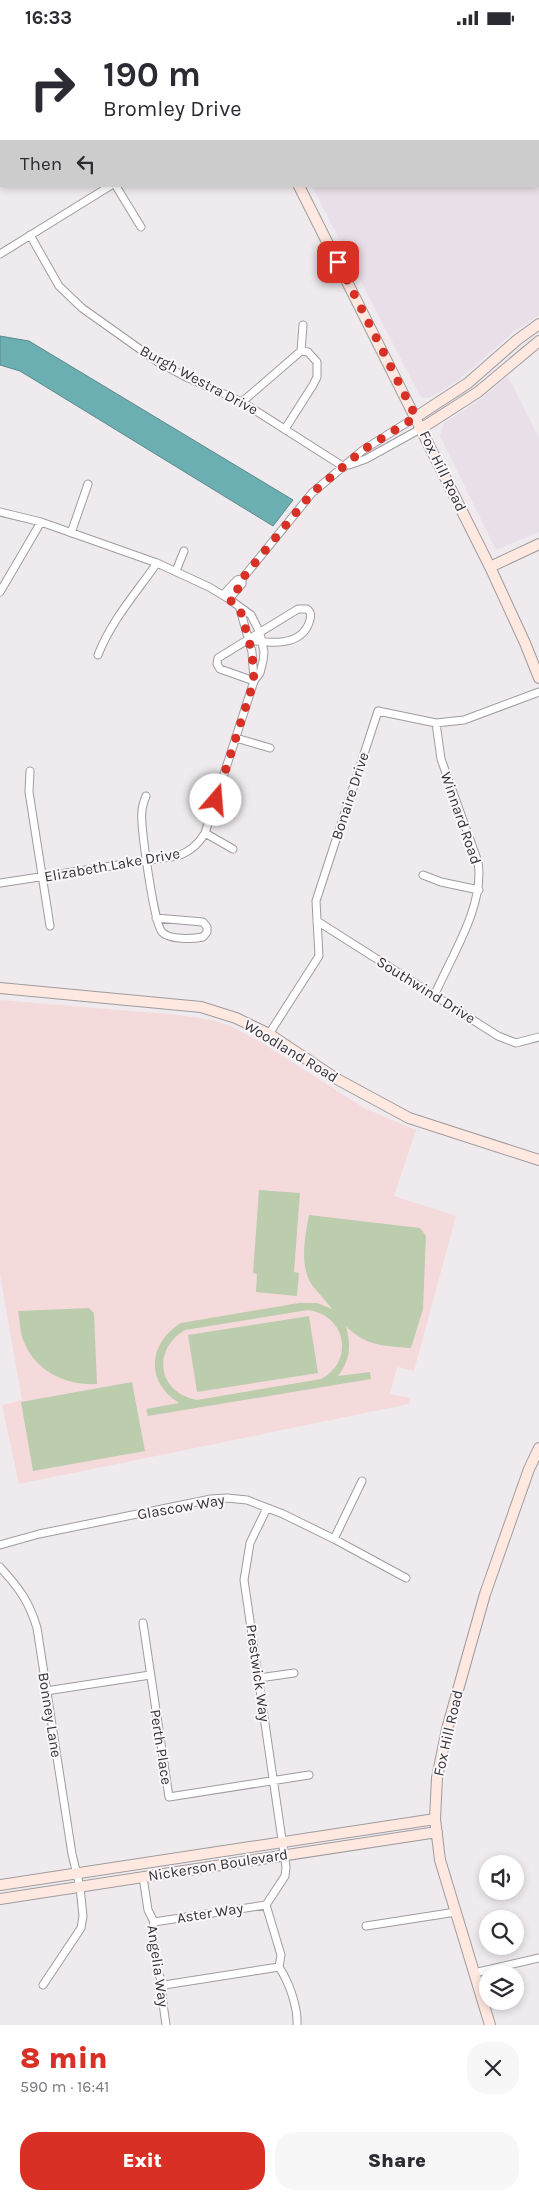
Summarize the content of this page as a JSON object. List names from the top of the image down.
{
  "streets": {
    "main road": ["Fox Hill Road", "Woodland Road", "Nickerson Boulevard"],
    "street": [
      "Burgh Westra Drive",
      "Bonaire Drive",
      "Winnard Road",
      "Elizabeth Lake Drive",
      "Southwind Drive",
      "Glascow Way",
      "Prestwick Way",
      "Bonney Lane",
      "Perth Place",
      "Aster Way",
      "Angelia Way"
    ]
  },
  "crossings": [
    ["Fox Hill Road", "Nickerson Boulevard"],
    ["Bonaire Drive", "Winnard Road"],
    ["Bonaire Drive", "Southwind Drive"],
    ["Bonaire Drive", "Woodland Road"],
    ["Winnard Road", "Southwind Drive"],
    ["Glascow Way", "Prestwick Way"],
    ["Prestwick Way", "Perth Place"],
    ["Prestwick Way", "Nickerson Boulevard"],
    ["Prestwick Way", "Aster Way"],
    ["Bonney Lane", "Nickerson Boulevard"],
    ["Nickerson Boulevard", "Angelia Way"],
    ["Aster Way", "Angelia Way"]
  ],
  "page": {
    "status": "16:33",
    "turn": ["190 m", "Bromley Drive"],
    "then": "Then",
    "heading": ["8 min", "590 m · 16:41"],
    "buttons": ["Exit", "Share"]
  }
}
